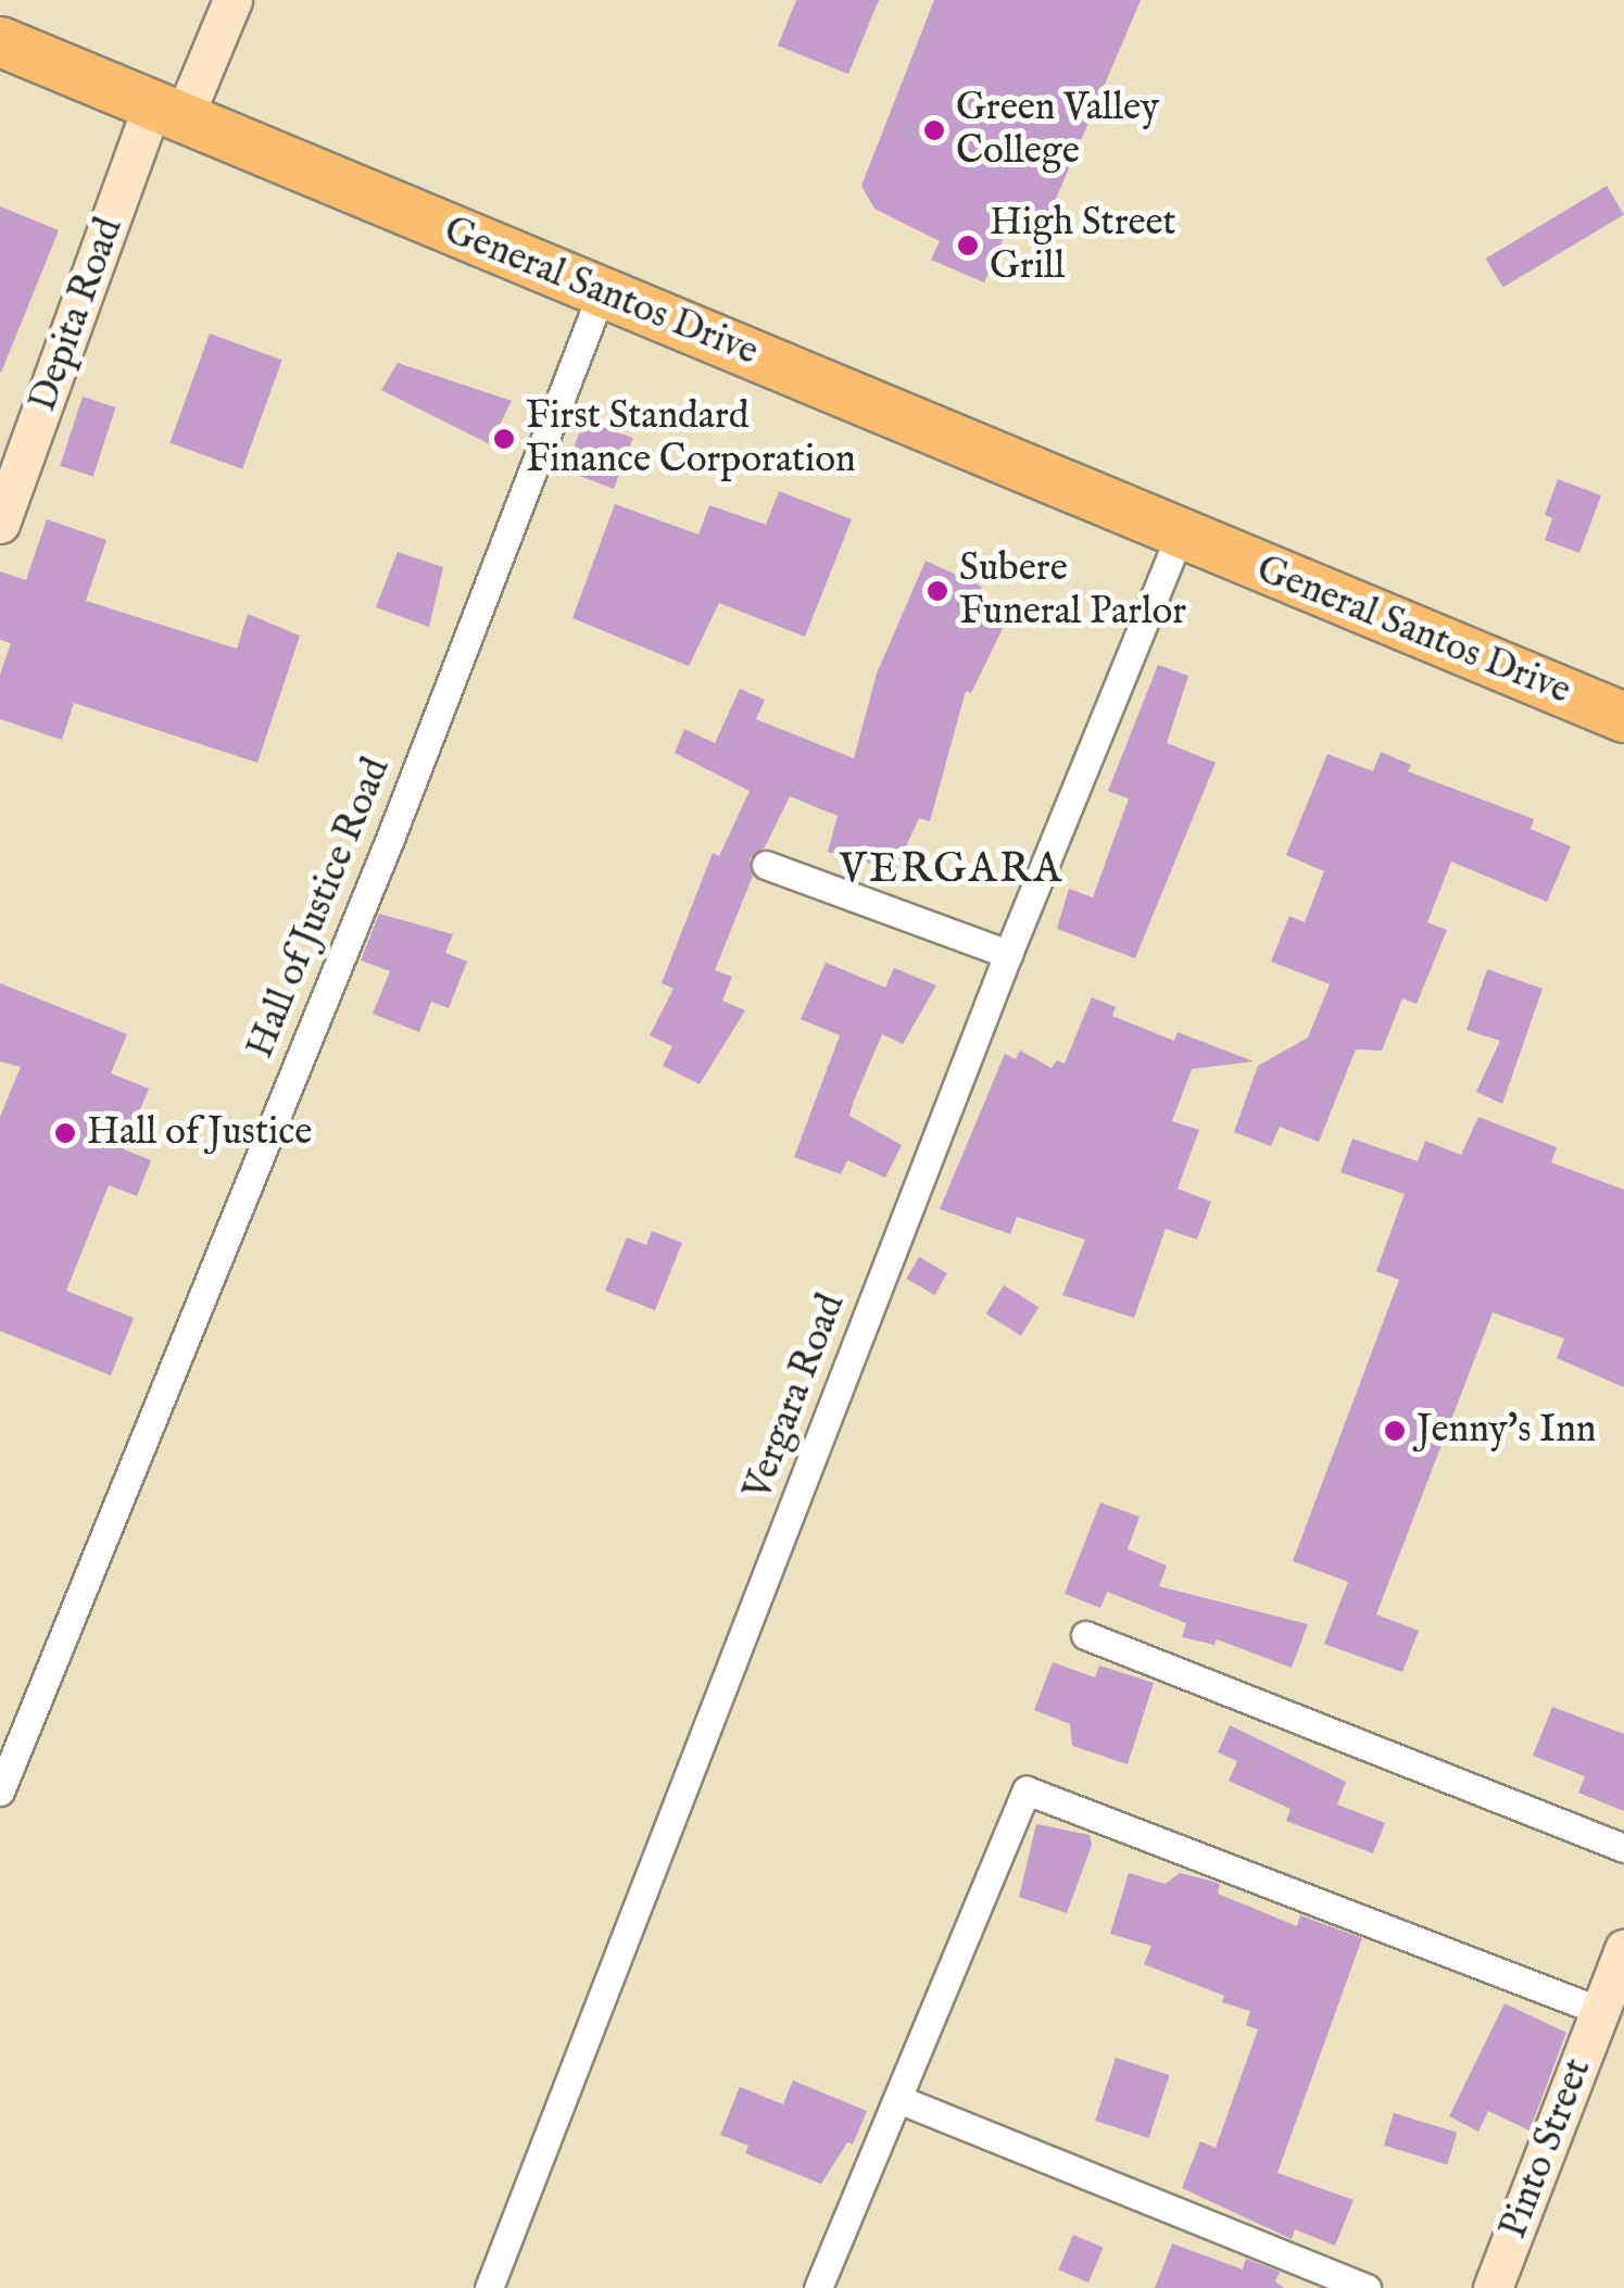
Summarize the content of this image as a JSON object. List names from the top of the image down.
{
  "streets": {
    "highway": ["General Santos Drive"],
    "street": [
      "Depita Road",
      "Hall of Justice Road",
      "Vergara Road",
      "Pinto Street"
    ]
  },
  "crossings": [
    ["General Santos Drive", "Depita Road"],
    ["General Santos Drive", "Hall of Justice Road"],
    ["General Santos Drive", "Vergara Road"]
  ],
  "districts": ["VERGARA"],
  "places": [
    "Green Valley College",
    "High Street Grill",
    "First Standard Finance Corporation",
    "Subere Funeral Parlor",
    "Hall of Justice",
    "Jenny's Inn"
  ]
}
